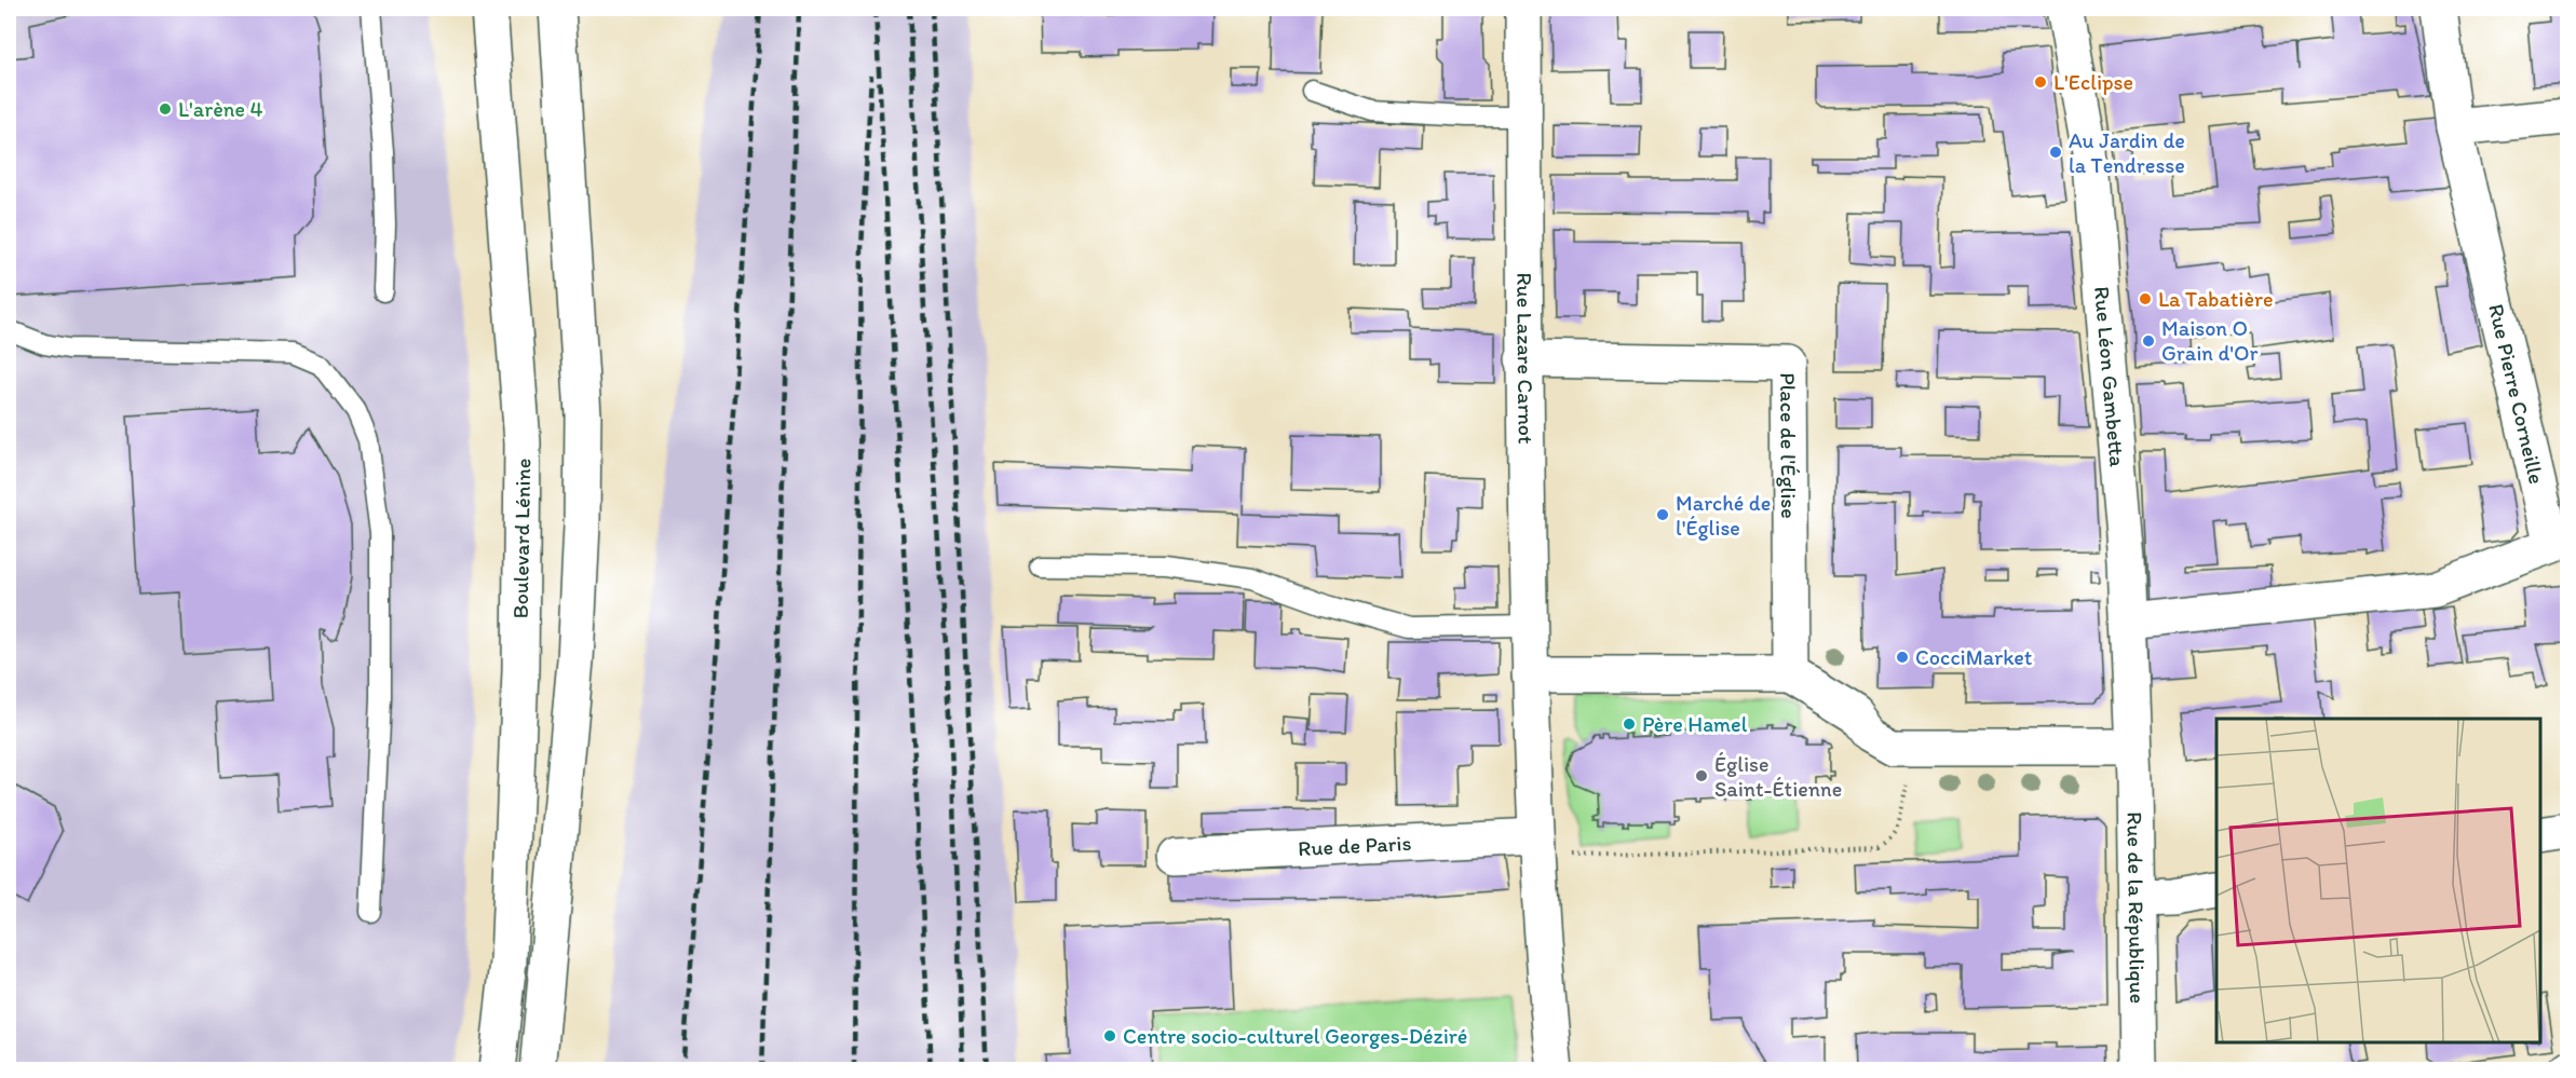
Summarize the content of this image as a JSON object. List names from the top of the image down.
{
  "streets": {
    "street": [
      "Rue Lazare Carnot",
      "Rue Léon Gambetta",
      "Rue Pierre Corneille",
      "Place de l'Église",
      "Boulevard Lénine",
      "Rue de Paris",
      "Rue de la République"
    ]
  },
  "crossings": [
    ["Rue Lazare Carnot", "Place de l'Église"],
    ["Rue Lazare Carnot", "Rue de Paris"],
    ["Rue Léon Gambetta", "Rue Pierre Corneille"],
    ["Rue Léon Gambetta", "Rue de la République"]
  ],
  "places": [
    "L'Eclipse",
    "L'arène 4",
    "Au Jardin de la Tendresse",
    "La Tabatière",
    "Maison O Grain d'Or",
    "Marché de l'Église",
    "CocciMarket",
    "Père Hamel",
    "Église Saint-Étienne",
    "Centre socio-culturel Georges-Déziré"
  ]
}
